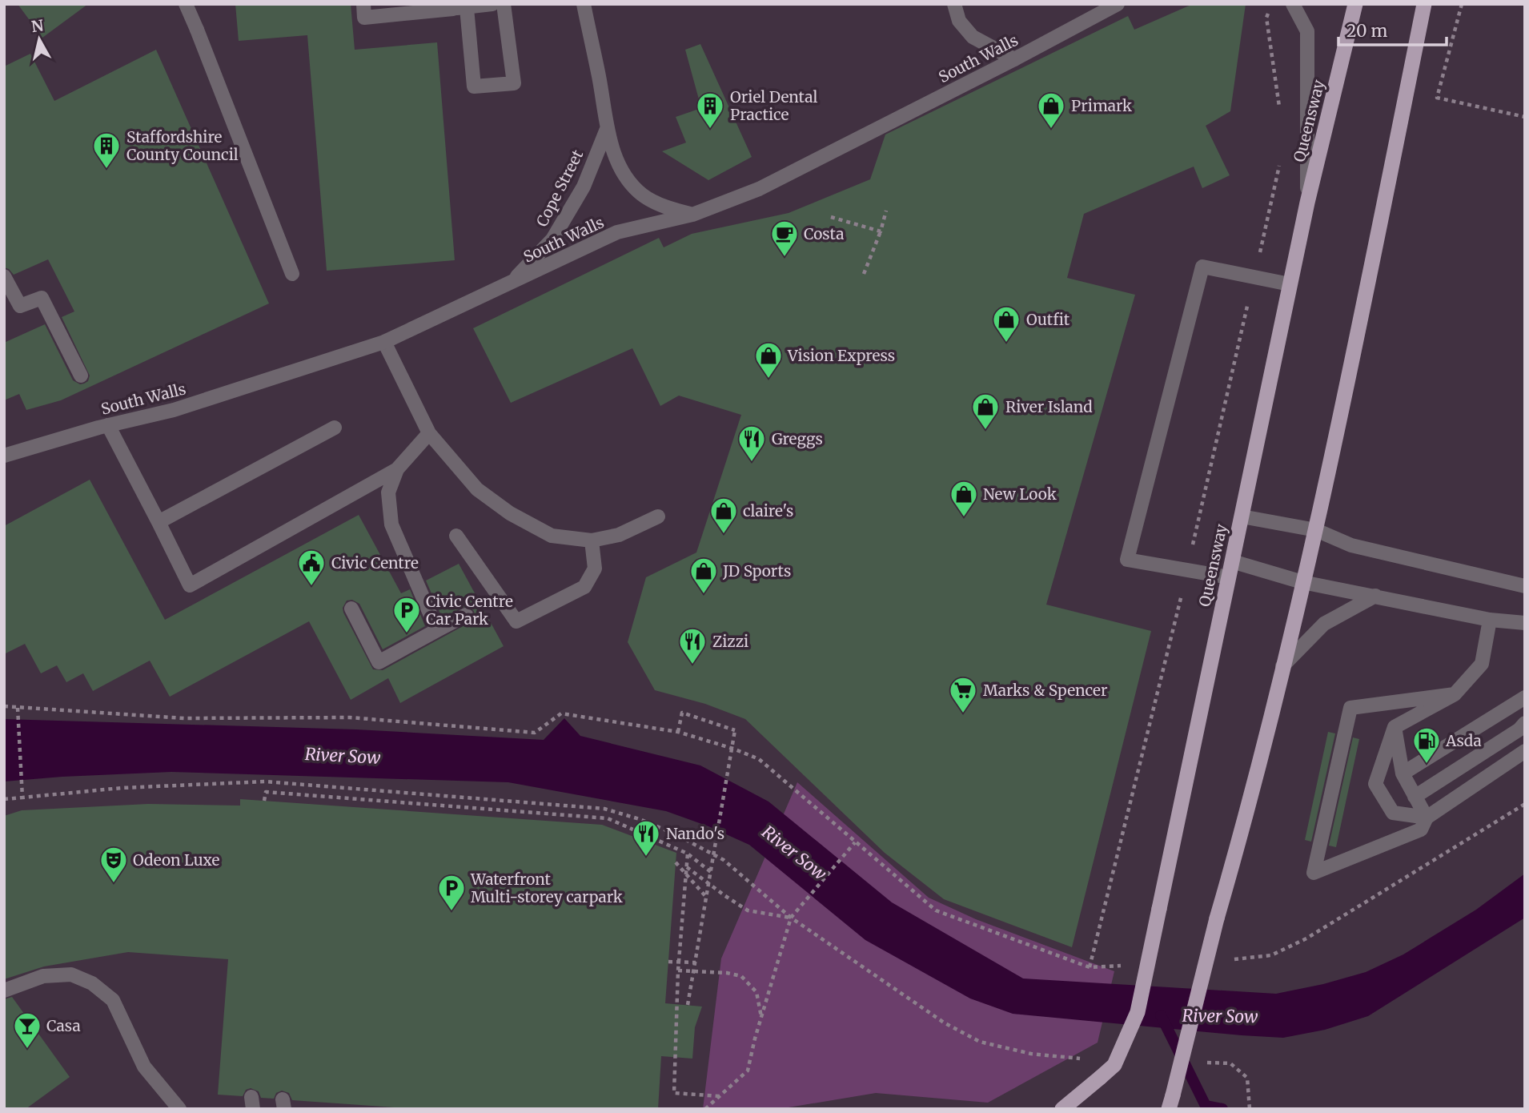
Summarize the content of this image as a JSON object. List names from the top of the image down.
{
  "streets": {
    "highway": ["Queensway"],
    "street": ["South Walls", "Cope Street"]
  },
  "crossings": [
    ["South Walls", "Cope Street"]
  ],
  "water": ["River Sow"],
  "places": {
    "building": ["Oriel Dental Practice", "Staffordshire County Council"],
    "shop": [
      "Primark",
      "Outfit",
      "Vision Express",
      "River Island",
      "New Look",
      "claire's",
      "JD Sports"
    ],
    "cafe": ["Costa"],
    "restaurant": ["Greggs", "Zizzi", "Nando's"],
    "public building": ["Civic Centre"],
    "parking": ["Civic Centre Car Park", "Waterfront Multi-storey carpark"],
    "supermarket": ["Marks & Spencer"],
    "fuel station": ["Asda"],
    "theatre": ["Odeon Luxe"],
    "bar": ["Casa"]
  },
  "scale_bar": "20 m",
  "north": "top"
}
